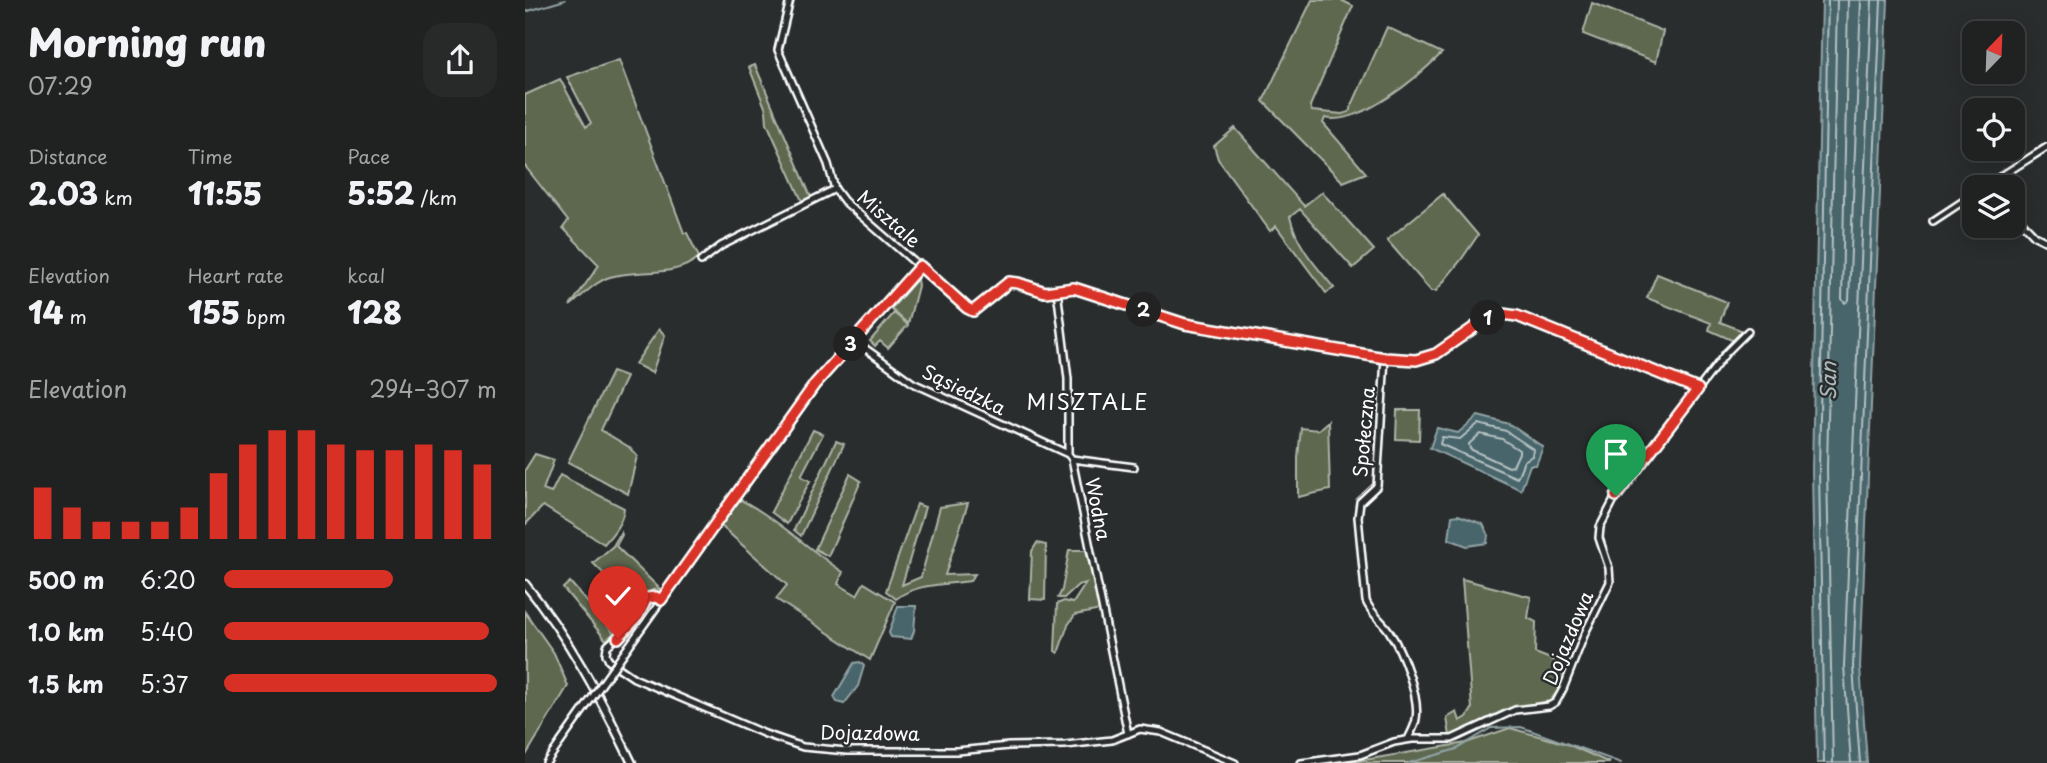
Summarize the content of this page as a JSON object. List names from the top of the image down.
{
  "streets": {
    "street": [
      "Misztale",
      "Sąsiedzka",
      "Społeczna",
      "Wodna",
      "Dojazdowa"
    ]
  },
  "crossings": [
    ["Misztale", "Społeczna"],
    ["Misztale", "Wodna"],
    ["Misztale", "Dojazdowa"],
    ["Sąsiedzka", "Wodna"],
    ["Społeczna", "Dojazdowa"],
    ["Wodna", "Dojazdowa"]
  ],
  "districts": ["MISZTALE"],
  "water": ["San"],
  "north": "top right",
  "page": {
    "heading": ["Morning run", "07:29"],
    "stats": [
      ["Distance", "2.03 km"],
      ["Time", "11:55"],
      ["Pace", "5:52 /km"],
      ["Elevation", "14 m"],
      ["Heart rate", "155 bpm"],
      ["kcal", "128"]
    ],
    "pins": ["2", "1", "3"],
    "chart": ["Elevation", "294–307 m"],
    "list": [
      {
        "name": "500 m",
        "note": "6:20"
      },
      {
        "name": "1.0 km",
        "note": "5:40"
      },
      {
        "name": "1.5 km",
        "note": "5:37"
      }
    ]
  }
}
